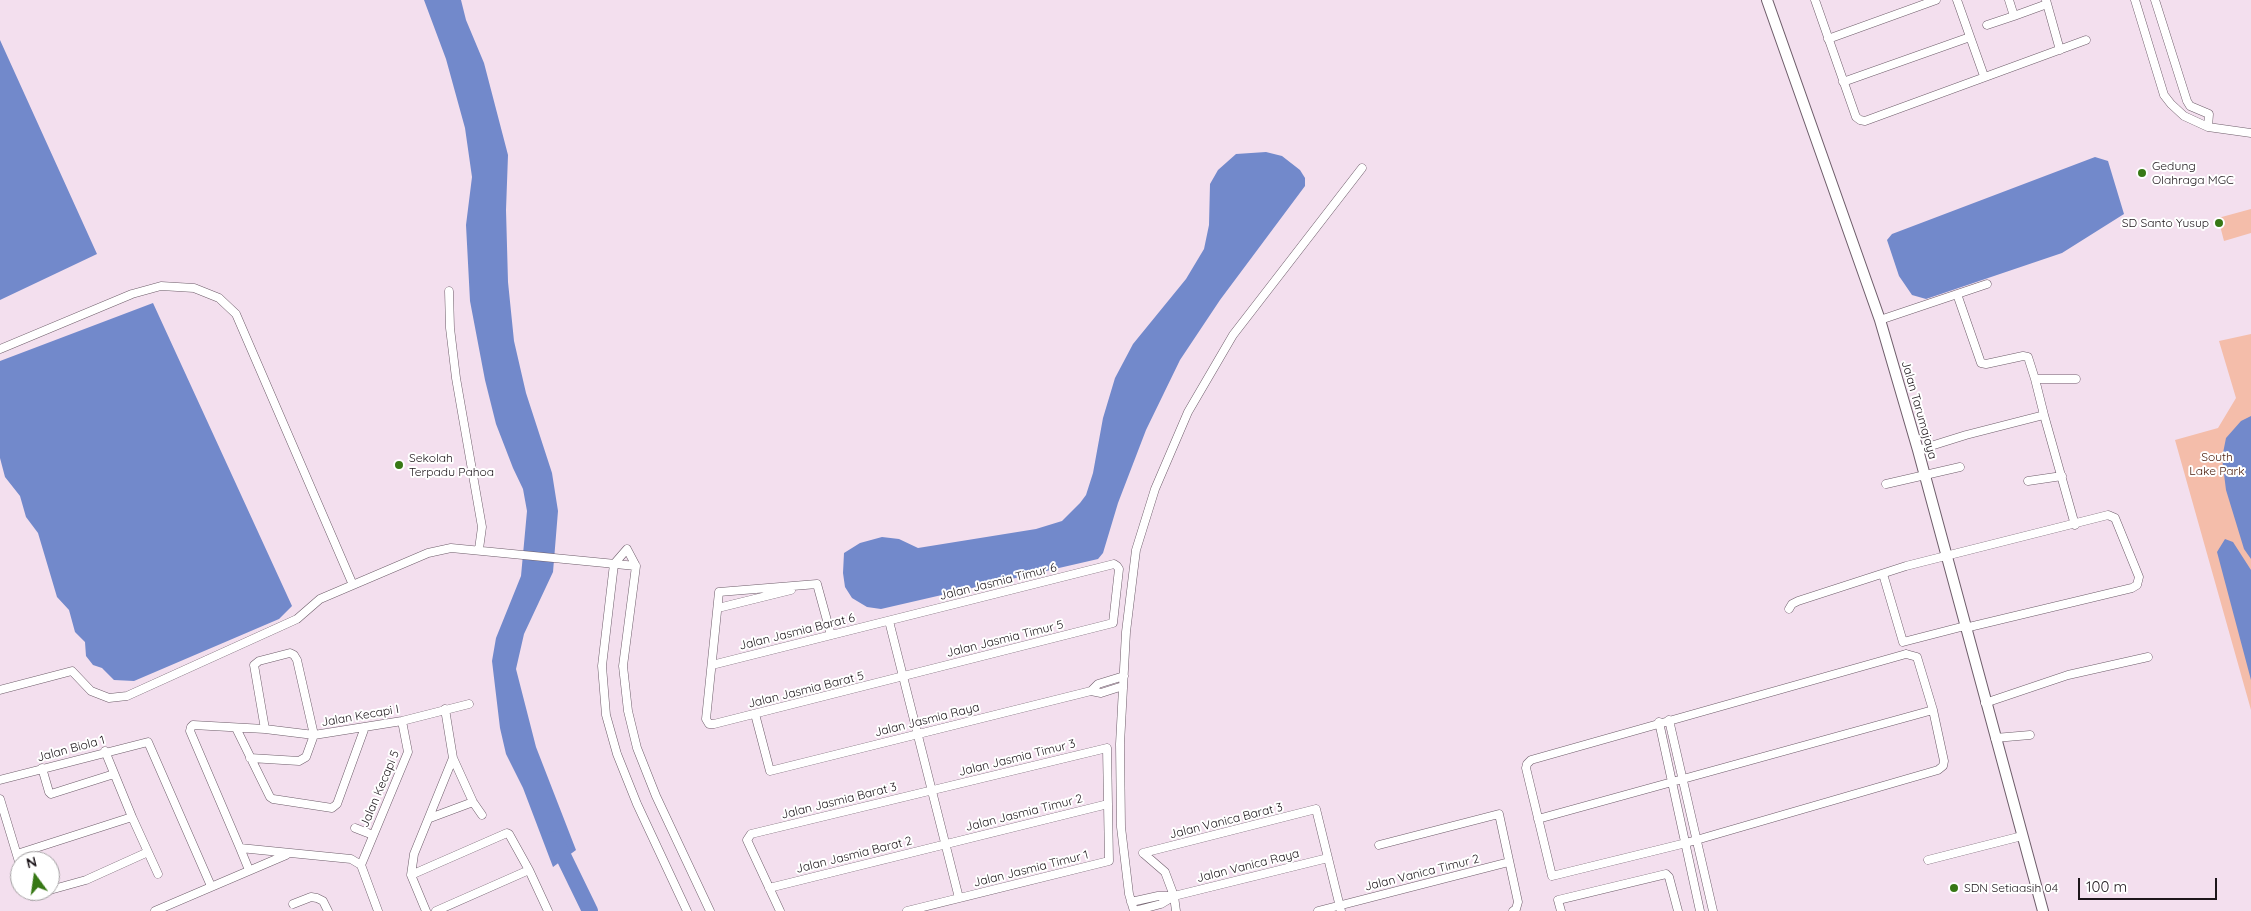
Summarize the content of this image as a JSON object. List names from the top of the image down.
{
  "streets": {
    "street": [
      "Jalan Tarumajaya",
      "Jalan Jasmia Timur 6",
      "Jalan Jasmia Barat 6",
      "Jalan Jasmia Timur 5",
      "Jalan Jasmia Barat 5",
      "Jalan Kecapi I",
      "Jalan Jasmia Raya",
      "Jalan Biola 1",
      "Jalan Jasmia Timur 3",
      "Jalan Kecapi 5",
      "Jalan Jasmia Barat 3",
      "Jalan Jasmia Timur 2",
      "Jalan Vanica Barat 3",
      "Jalan Jasmia Barat 2",
      "Jalan Vanica Raya",
      "Jalan Jasmia Timur 1",
      "Jalan Vanica Timur 2"
    ]
  },
  "crossings": [
    ["Jalan Jasmia Timur 6", "Jalan Jasmia Barat 6"],
    ["Jalan Jasmia Timur 6", "Jalan Jasmia Timur 5"],
    ["Jalan Jasmia Barat 6", "Jalan Jasmia Barat 5"],
    ["Jalan Jasmia Timur 5", "Jalan Jasmia Barat 5"],
    ["Jalan Jasmia Barat 5", "Jalan Jasmia Raya"],
    ["Jalan Kecapi I", "Jalan Kecapi 5"],
    ["Jalan Jasmia Timur 3", "Jalan Jasmia Barat 3"],
    ["Jalan Jasmia Timur 3", "Jalan Jasmia Timur 2"],
    ["Jalan Jasmia Timur 3", "Jalan Jasmia Timur 1"],
    ["Jalan Jasmia Barat 3", "Jalan Jasmia Barat 2"],
    ["Jalan Jasmia Timur 2", "Jalan Jasmia Barat 2"],
    ["Jalan Jasmia Timur 2", "Jalan Jasmia Timur 1"],
    ["Jalan Vanica Barat 3", "Jalan Vanica Raya"]
  ],
  "parks": ["South Lake Park"],
  "places": [
    "Gedung Olahraga MGC",
    "SD Santo Yusup",
    "Sekolah Terpadu Pahoa",
    "SDN Setiaasih 04"
  ],
  "scale_bar": "100 m",
  "north": "top"
}
